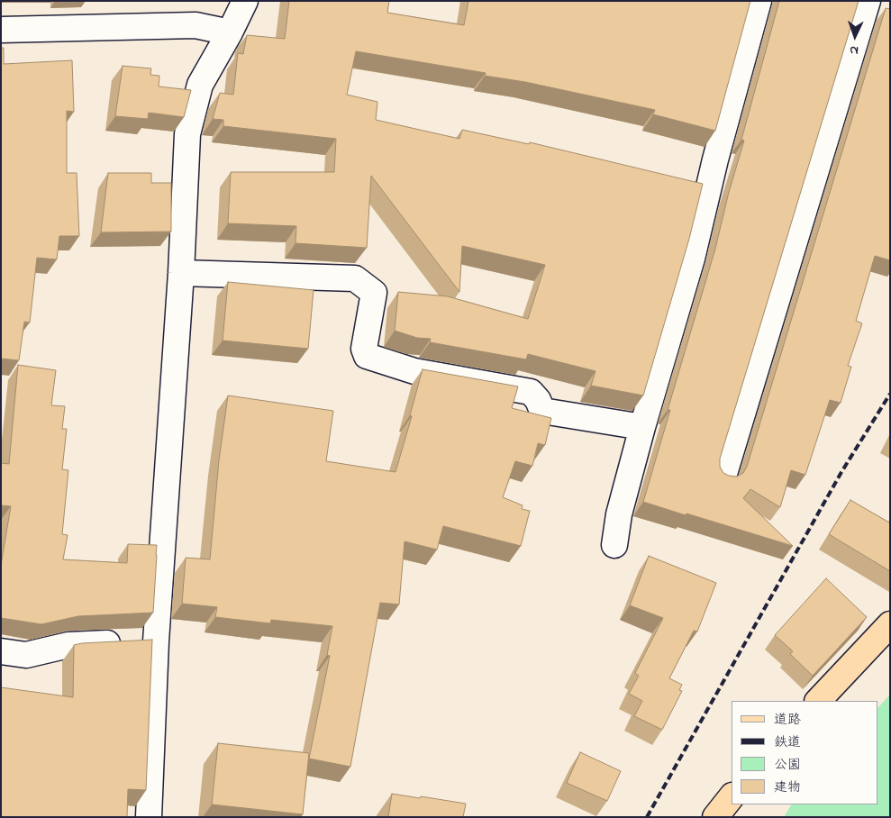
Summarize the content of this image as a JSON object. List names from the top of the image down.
{
  "legend": [
    "道路",
    "鉄道",
    "公園",
    "建物"
  ],
  "north": "bottom"
}
